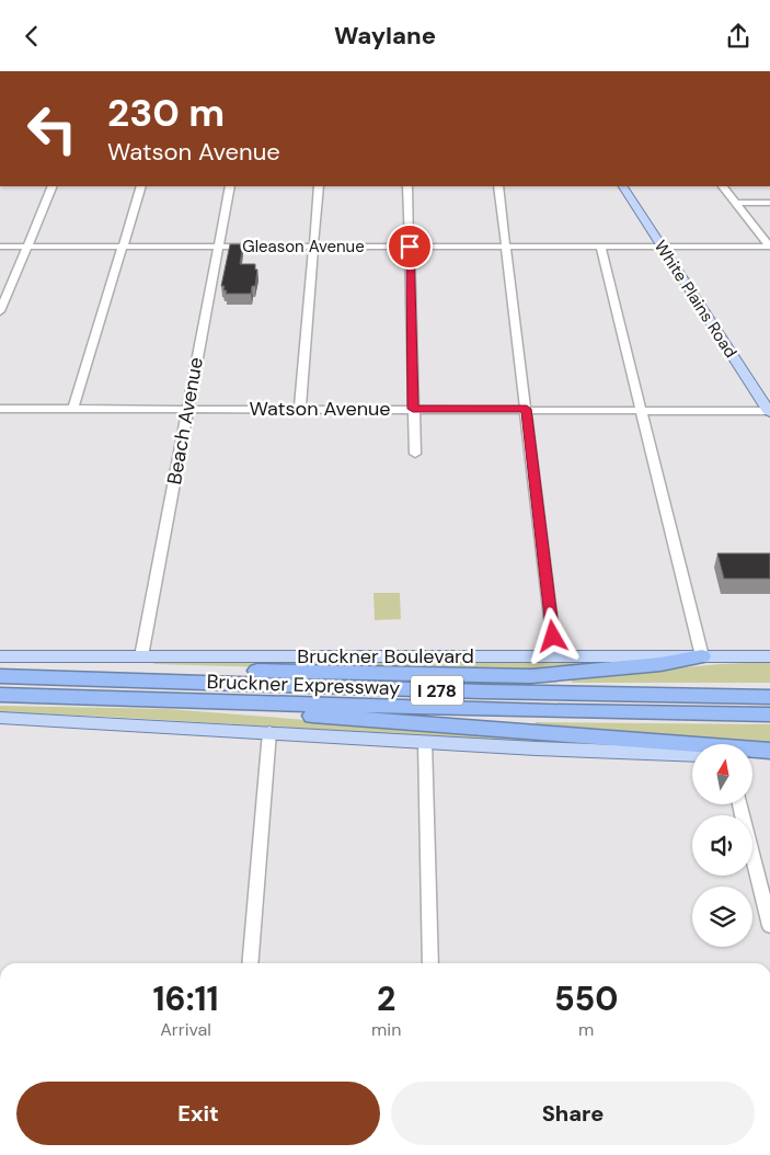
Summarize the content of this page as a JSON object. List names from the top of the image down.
{
  "streets": {
    "highway": ["Bruckner Expressway", "I 278"],
    "main road": ["White Plains Road", "Bruckner Boulevard"],
    "street": ["Gleason Avenue", "Watson Avenue", "Beach Avenue"]
  },
  "crossings": [
    ["Gleason Avenue", "White Plains Road"],
    ["Gleason Avenue", "Beach Avenue"],
    ["White Plains Road", "Watson Avenue"],
    ["Watson Avenue", "Beach Avenue"],
    ["Beach Avenue", "Bruckner Boulevard"]
  ],
  "north": "top",
  "page": {
    "header": "Waylane",
    "turn": ["230 m", "Watson Avenue"],
    "eta": [
      "16:11",
      "Arrival",
      "2",
      "min",
      "550",
      "m"
    ],
    "buttons": ["Exit", "Share"]
  }
}
